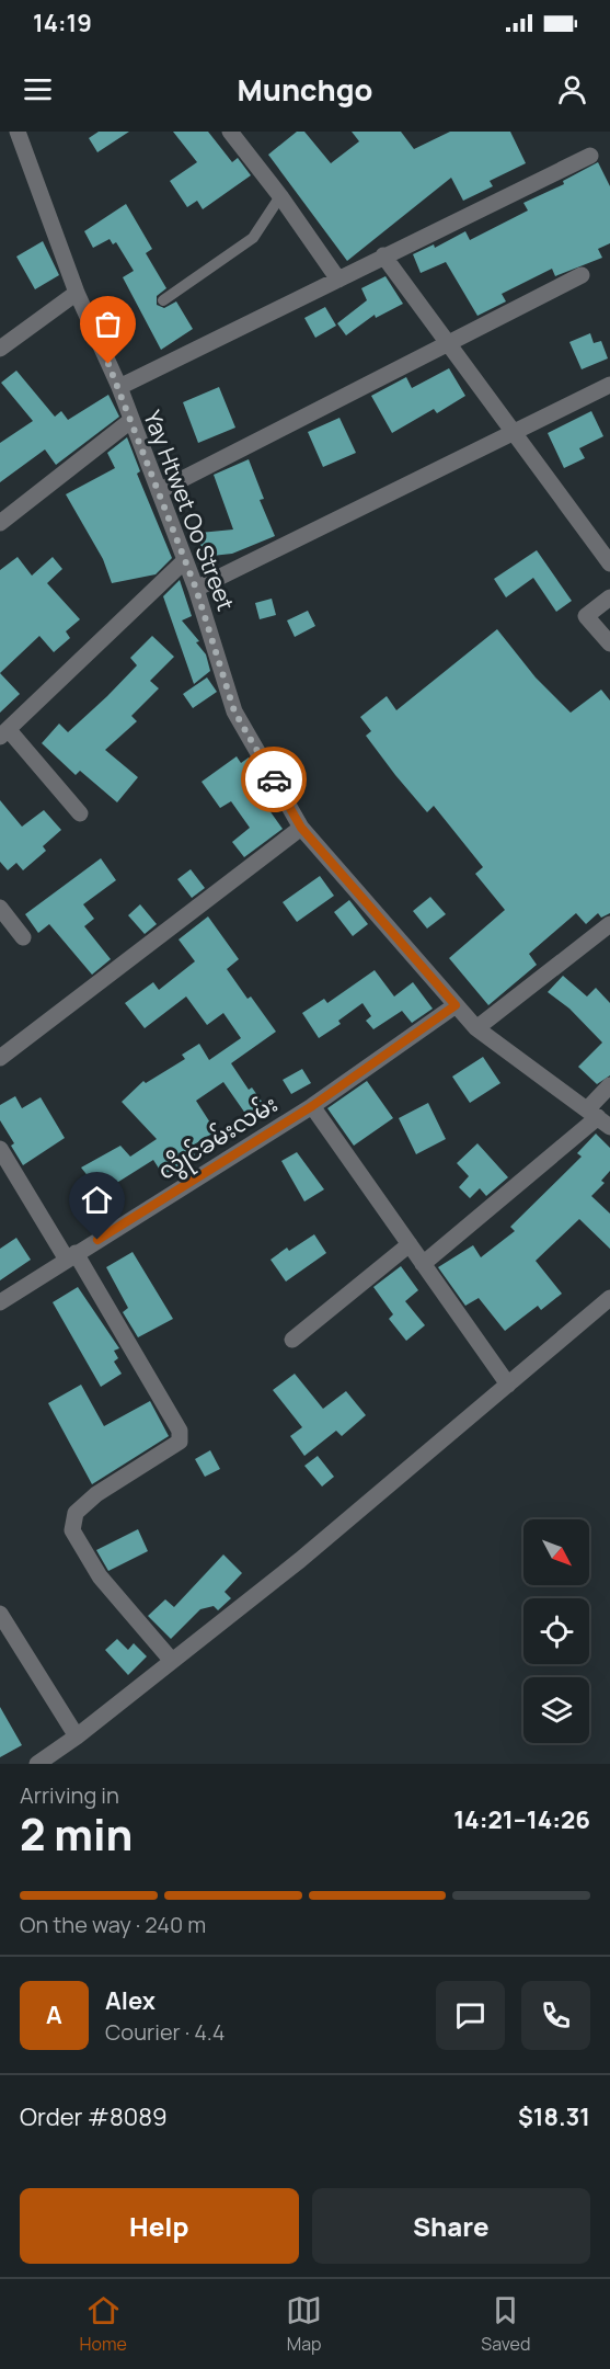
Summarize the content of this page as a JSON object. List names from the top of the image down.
{
  "streets": {
    "street": ["Yay Htwet Oo Street", "လွိုင်ခမ်းလမ်း"]
  },
  "crossings": [
    ["Yay Htwet Oo Street", "လွိုင်ခမ်းလမ်း"]
  ],
  "north": "bottom right",
  "page": {
    "status": "14:19",
    "header": "Munchgo",
    "heading": ["2 min", "Arriving in", "14:21–14:26"],
    "panel": [
      "Alex",
      "Courier · 4.4",
      "Order #8089",
      "$18.31"
    ],
    "bar": "On the way · 240 m",
    "round": "A",
    "buttons": ["Help", "Share"],
    "tabs": ["Home", "Map", "Saved"]
  }
}
